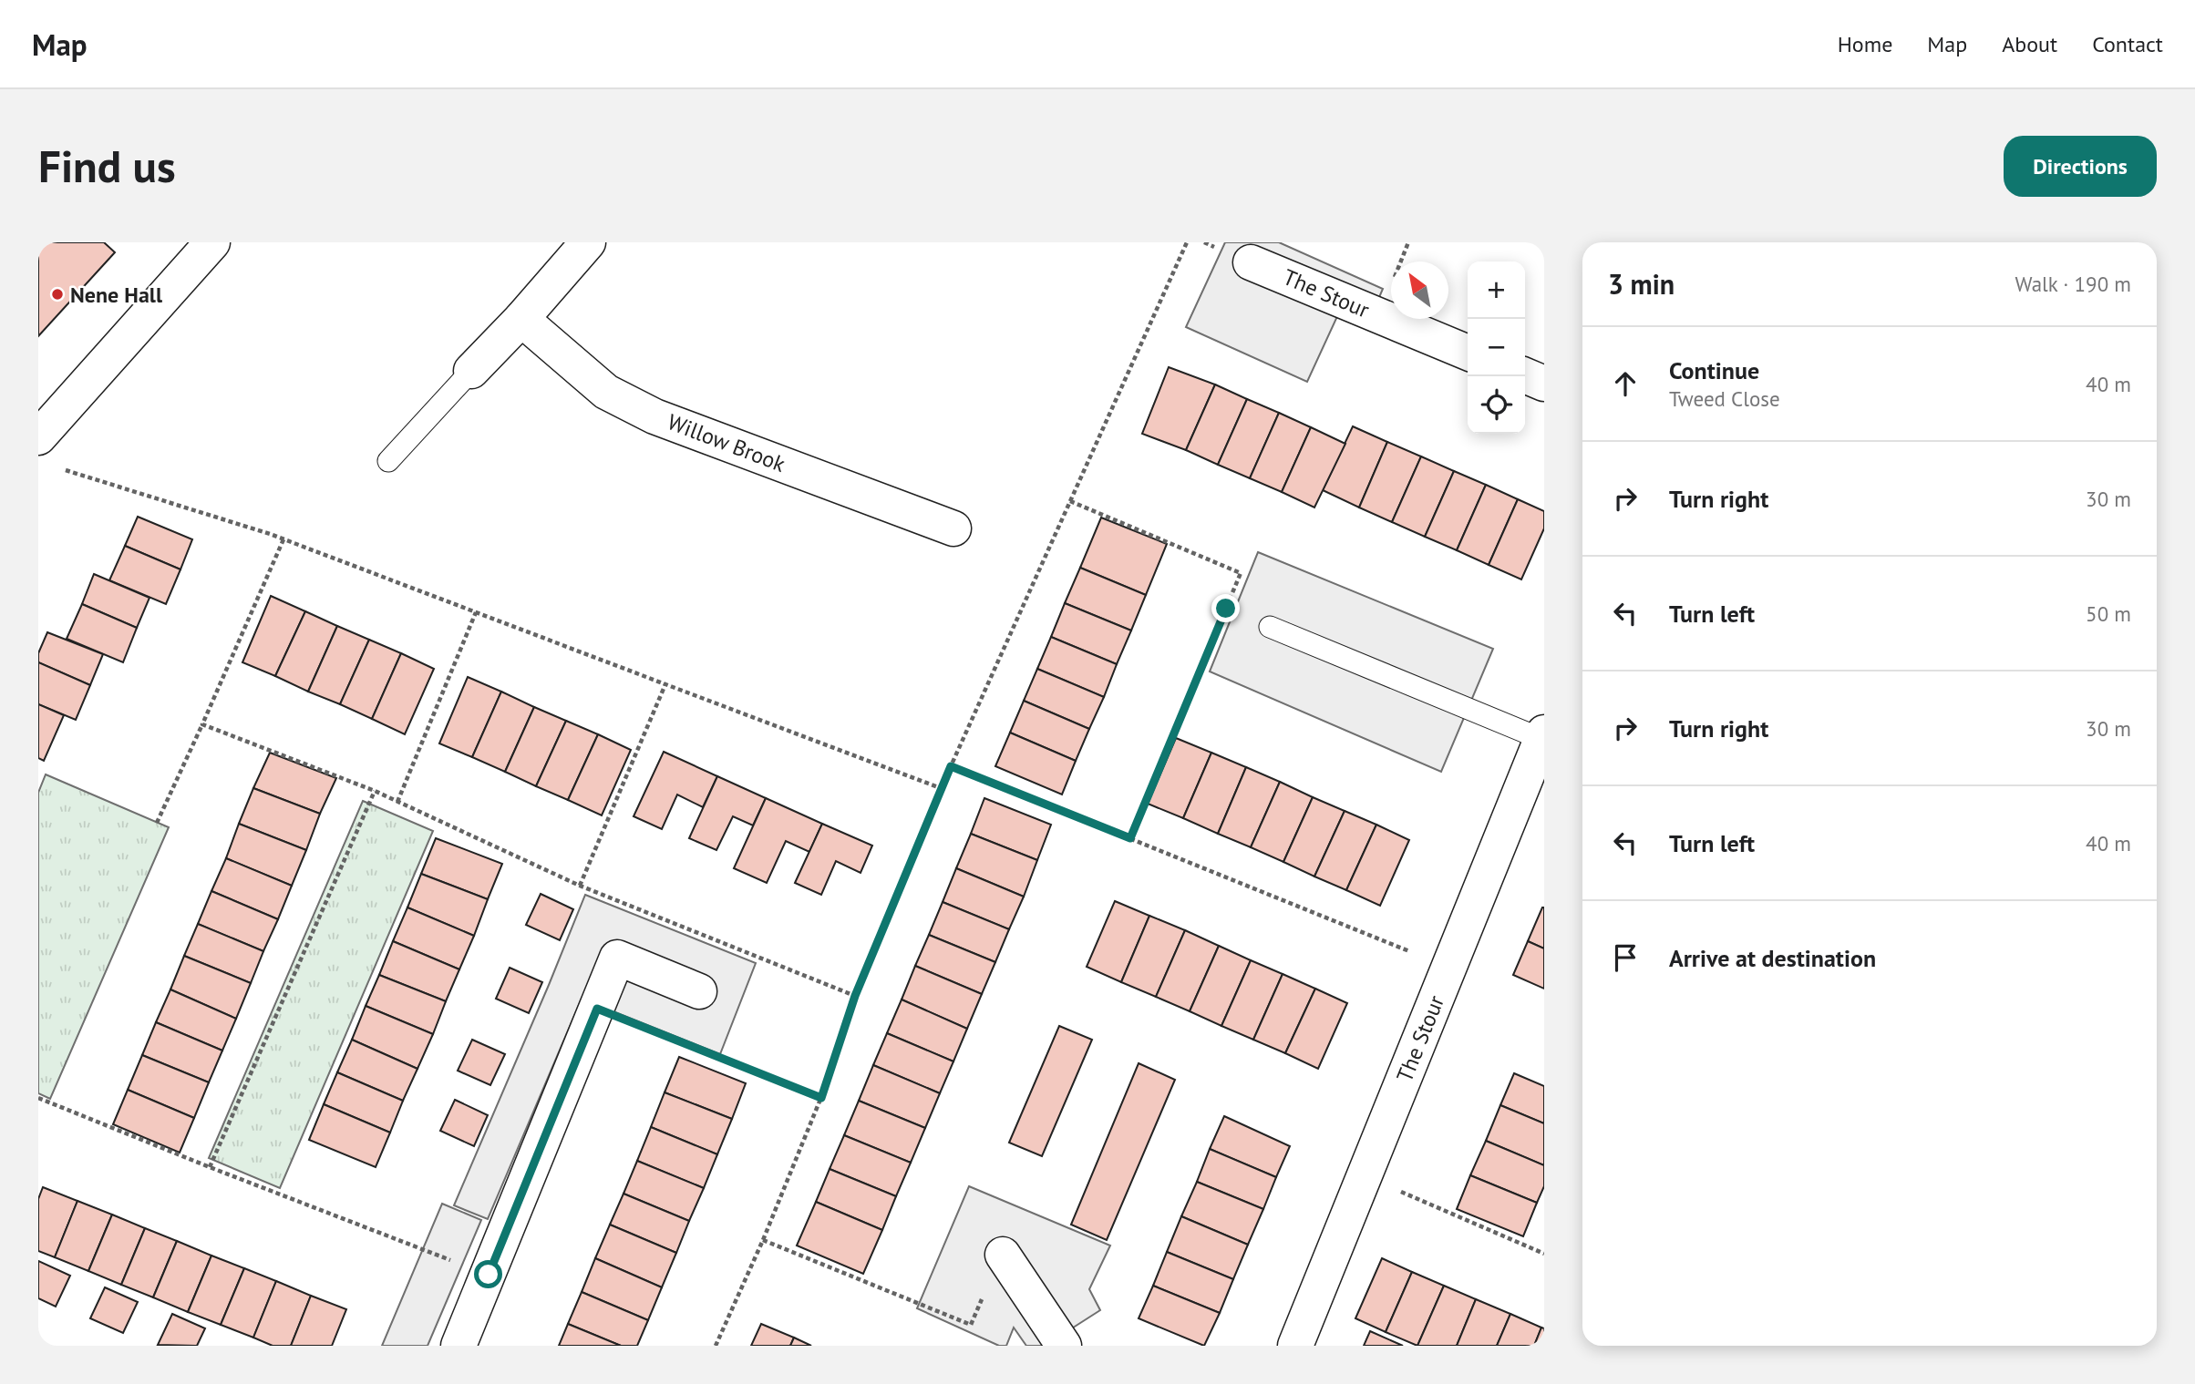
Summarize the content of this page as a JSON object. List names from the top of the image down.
{
  "streets": {
    "street": ["The Stour", "Willow Brook"]
  },
  "places": ["Nene Hall"],
  "north": "top left",
  "page": {
    "header": "Map",
    "nav": [
      "Home",
      "Map",
      "About",
      "Contact"
    ],
    "buttons": "Directions",
    "title": "Find us",
    "heading": ["3 min", "Walk · 190 m"],
    "map_buttons": ["+", "−"],
    "list": [
      ["Continue", "Tweed Close", "40 m"],
      ["Turn right", "30 m"],
      ["Turn left", "50 m"],
      ["Turn right", "30 m"],
      ["Turn left", "40 m"],
      "Arrive at destination"
    ]
  }
}
